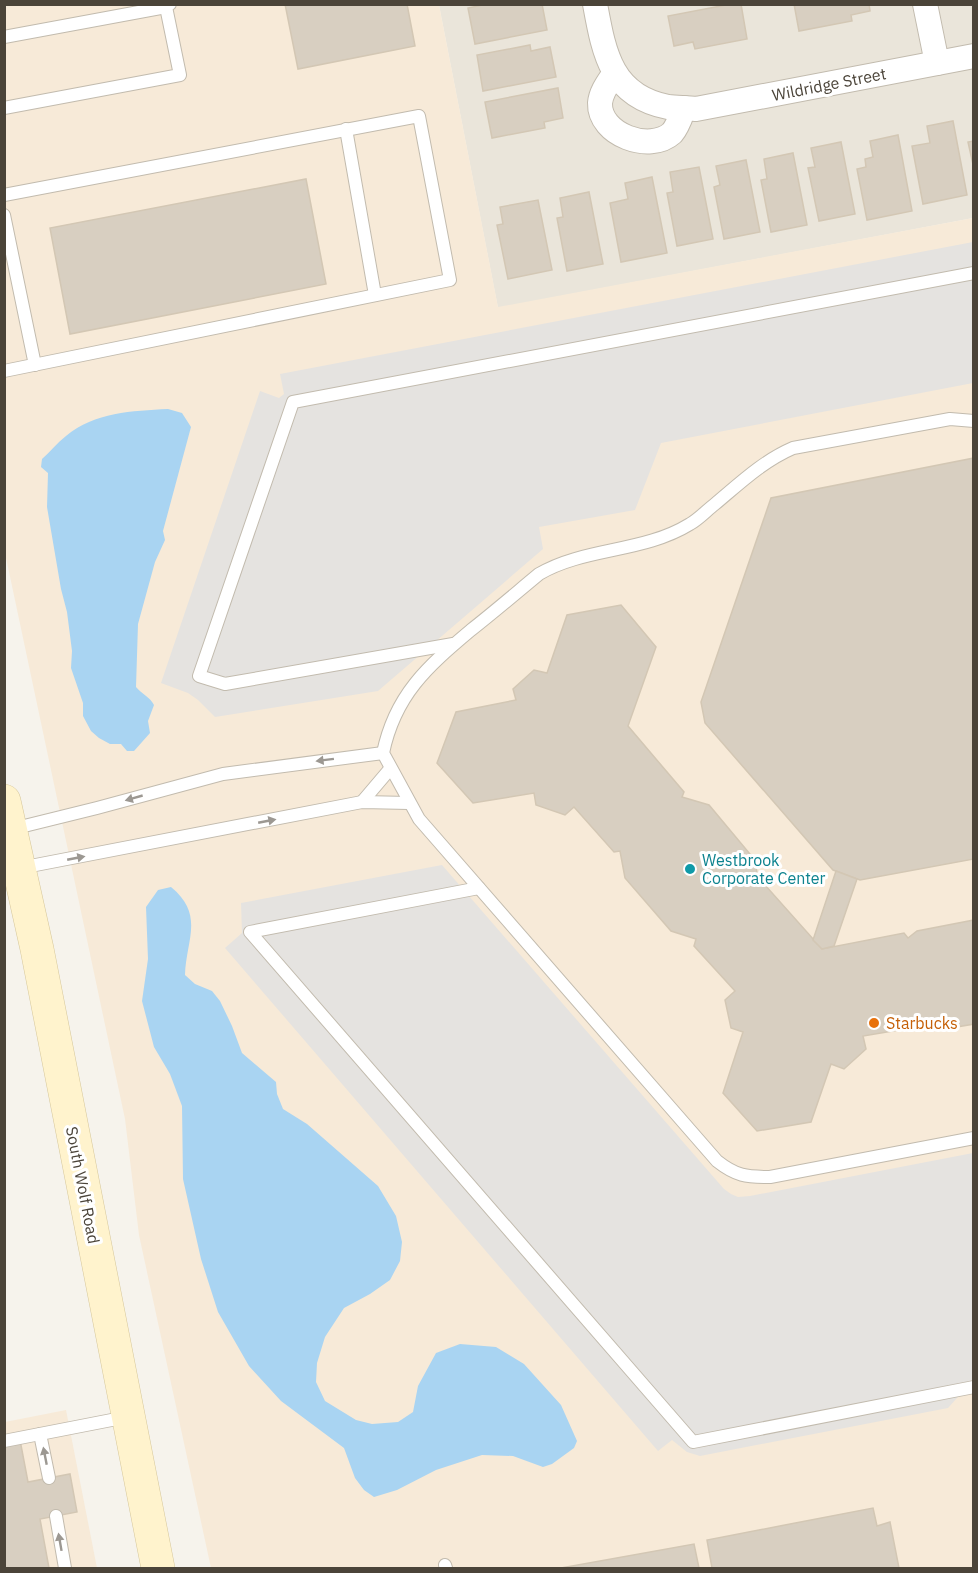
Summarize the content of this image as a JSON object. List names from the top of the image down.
{
  "streets": {
    "main road": ["South Wolf Road"],
    "street": ["Wildridge Street"]
  },
  "places": ["Westbrook Corporate Center", "Starbucks"]
}
